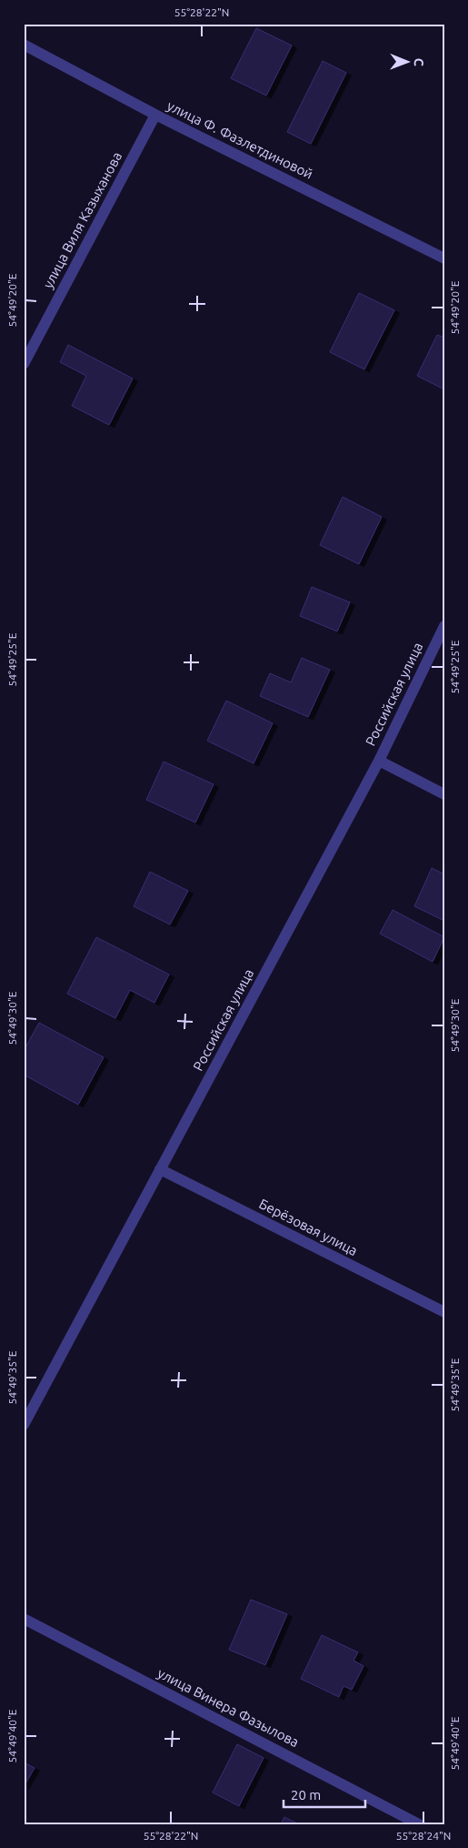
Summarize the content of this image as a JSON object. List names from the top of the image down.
{
  "streets": {
    "street": [
      "улица Ф. Фазлетдиновой",
      "улица Виля Казыханова",
      "Российская улица",
      "Берёзовая улица",
      "улица Винера Фазылова"
    ]
  },
  "crossings": [
    ["улица Ф. Фазлетдиновой", "улица Виля Казыханова"],
    ["Российская улица", "Берёзовая улица"]
  ],
  "scale_bar": "20 m",
  "north": "right",
  "coordinates": [
    "55°28'22\"N",
    "54°49'20\"E",
    "54°49'25\"E",
    "54°49'30\"E",
    "54°49'35\"E",
    "54°49'40\"E",
    "55°28'24\"N"
  ]
}
